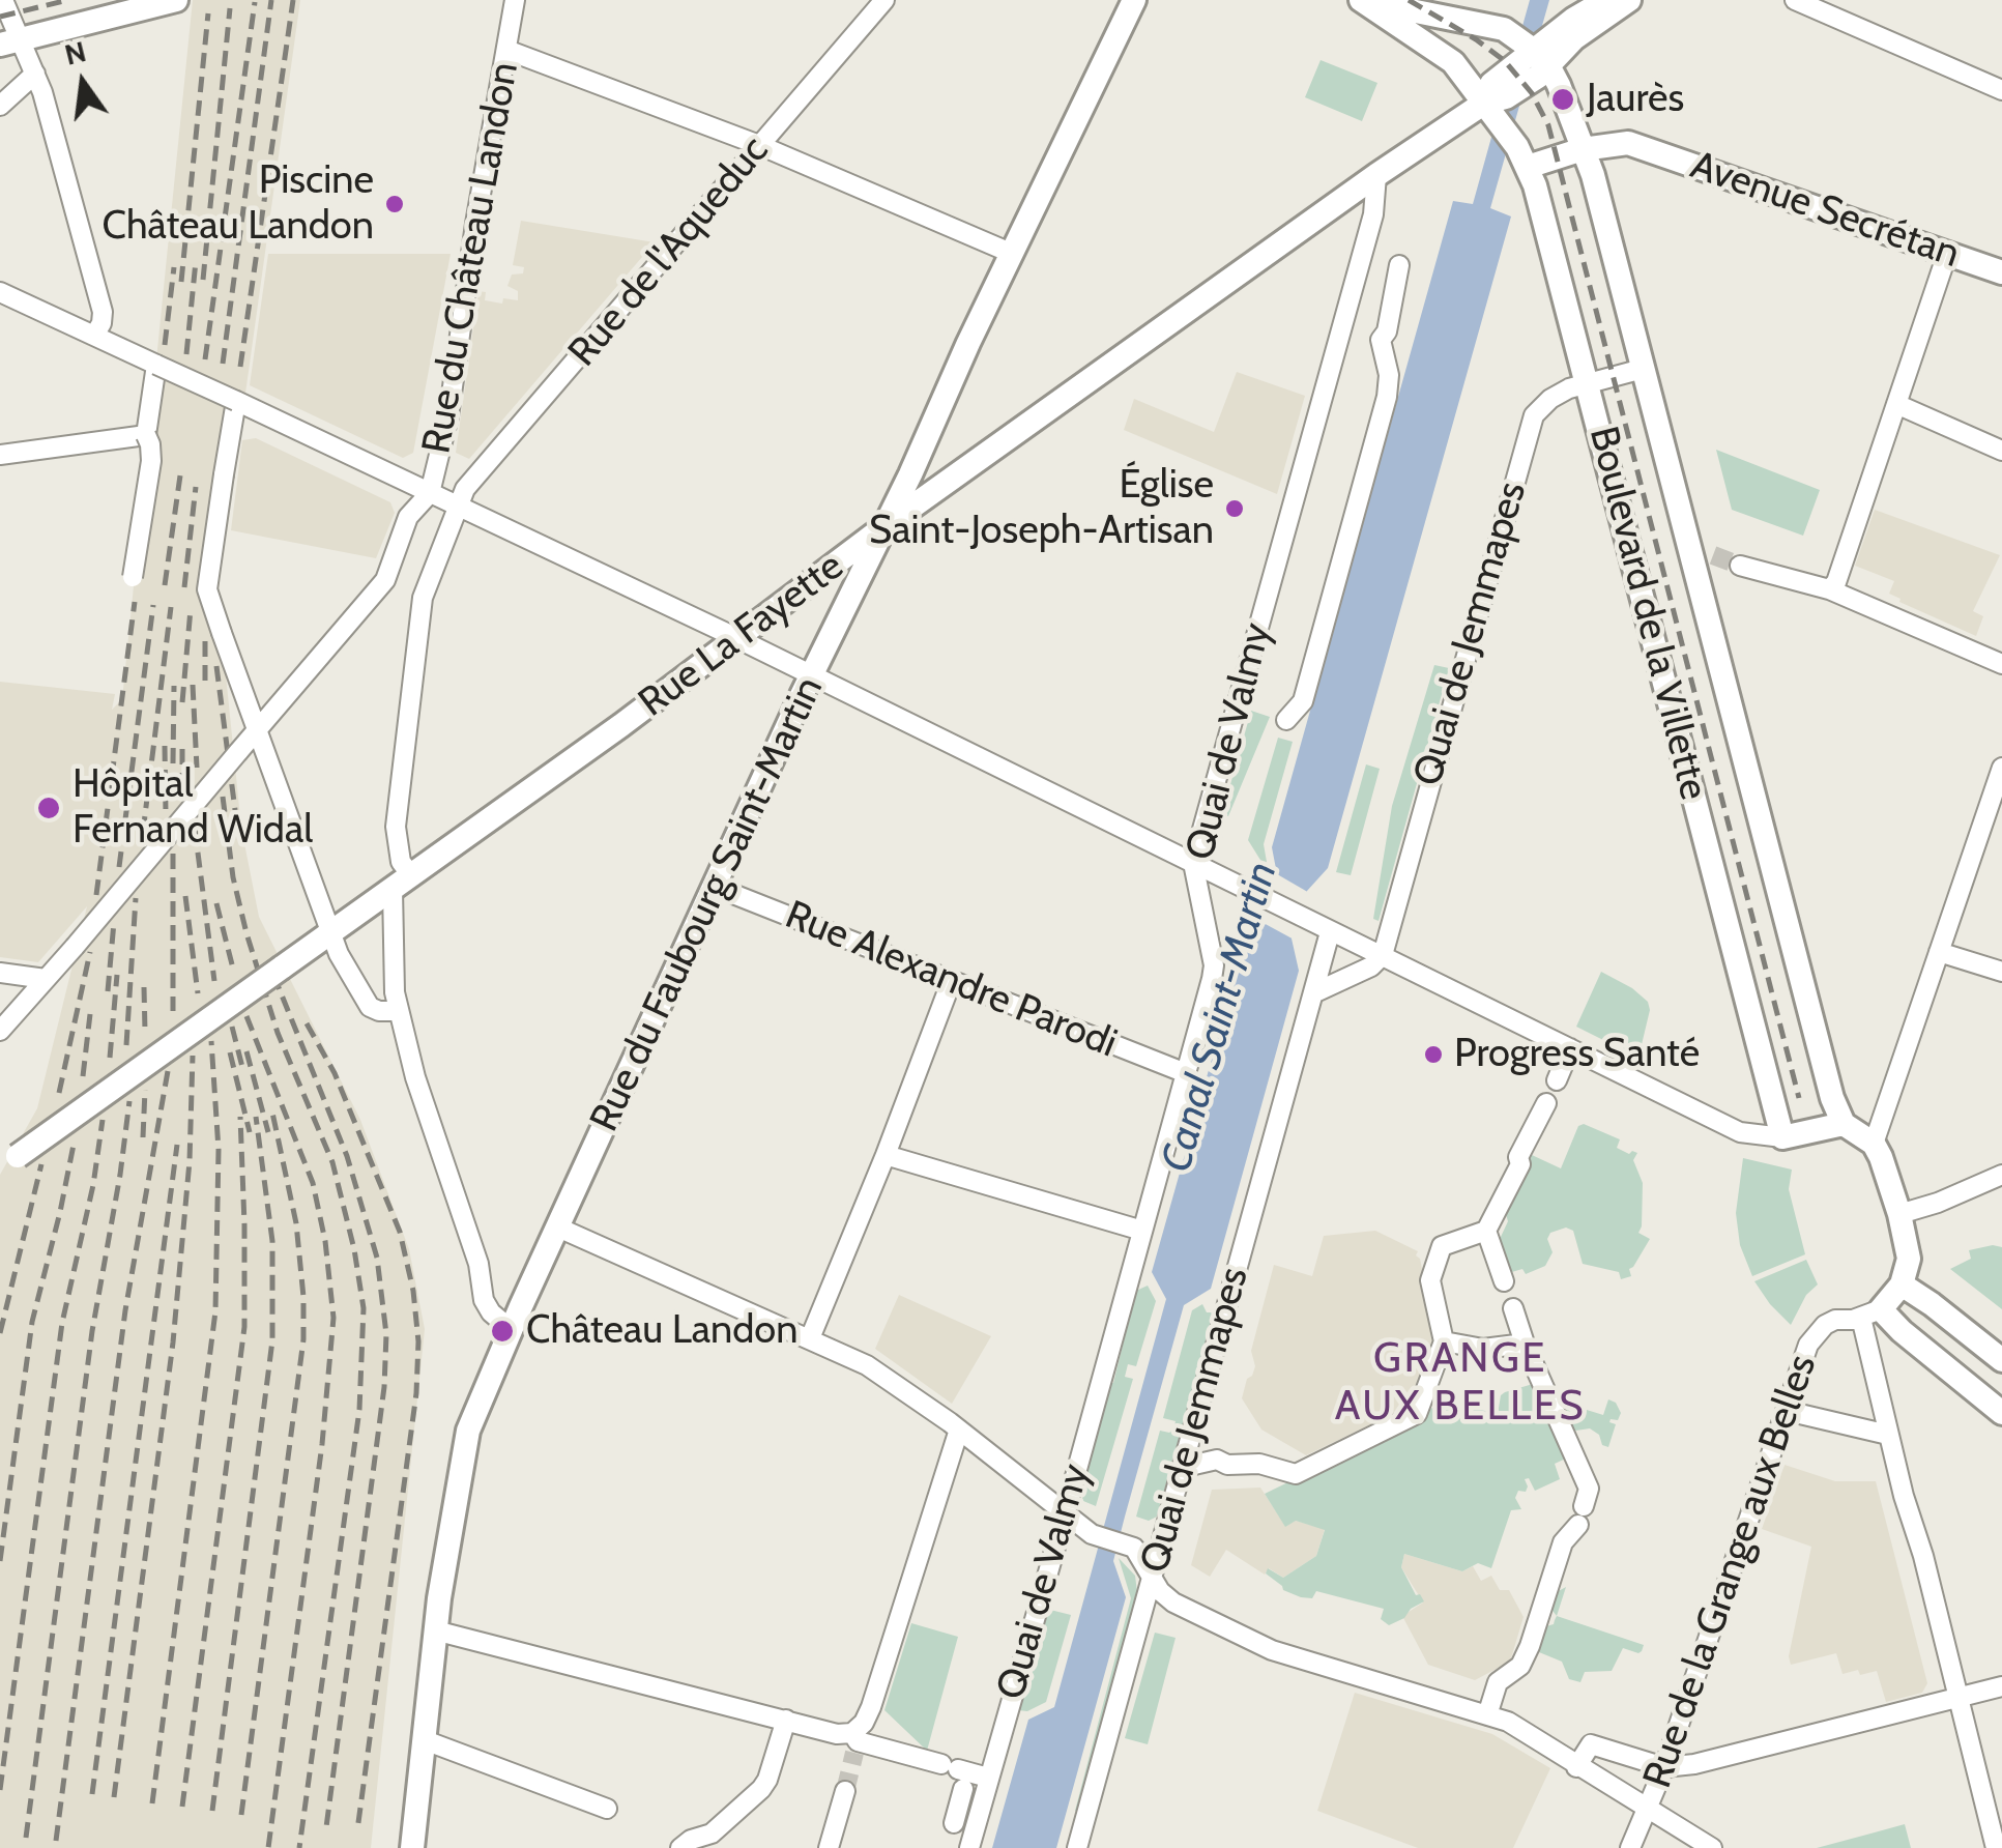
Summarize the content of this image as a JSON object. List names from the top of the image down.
{
  "streets": {
    "main road": [
      "Avenue Secrétan",
      "Boulevard de la Villette",
      "Rue La Fayette",
      "Rue du Faubourg Saint-Martin"
    ],
    "street": [
      "Rue de l'Aqueduc",
      "Rue du Château Landon",
      "Quai de Jemmapes",
      "Quai de Valmy",
      "Rue Alexandre Parodi",
      "Rue de la Grange aux Belles"
    ]
  },
  "crossings": [
    ["Avenue Secrétan", "Boulevard de la Villette"],
    ["Rue de l'Aqueduc", "Rue du Château Landon"],
    ["Rue du Château Landon", "Rue La Fayette"],
    ["Rue du Château Landon", "Rue du Faubourg Saint-Martin"],
    ["Boulevard de la Villette", "Quai de Jemmapes"],
    ["Boulevard de la Villette", "Rue La Fayette"],
    ["Rue La Fayette", "Quai de Valmy"],
    ["Rue La Fayette", "Rue du Faubourg Saint-Martin"],
    ["Quai de Valmy", "Rue Alexandre Parodi"],
    ["Rue du Faubourg Saint-Martin", "Rue Alexandre Parodi"]
  ],
  "districts": ["GRANGE AUX BELLES"],
  "water": ["Canal Saint-Martin"],
  "places": [
    "Jaurès",
    "Piscine Château Landon",
    "Église Saint-Joseph-Artisan",
    "Hôpital Fernand Widal",
    "Progress Santé",
    "Château Landon"
  ],
  "north": "top"
}
